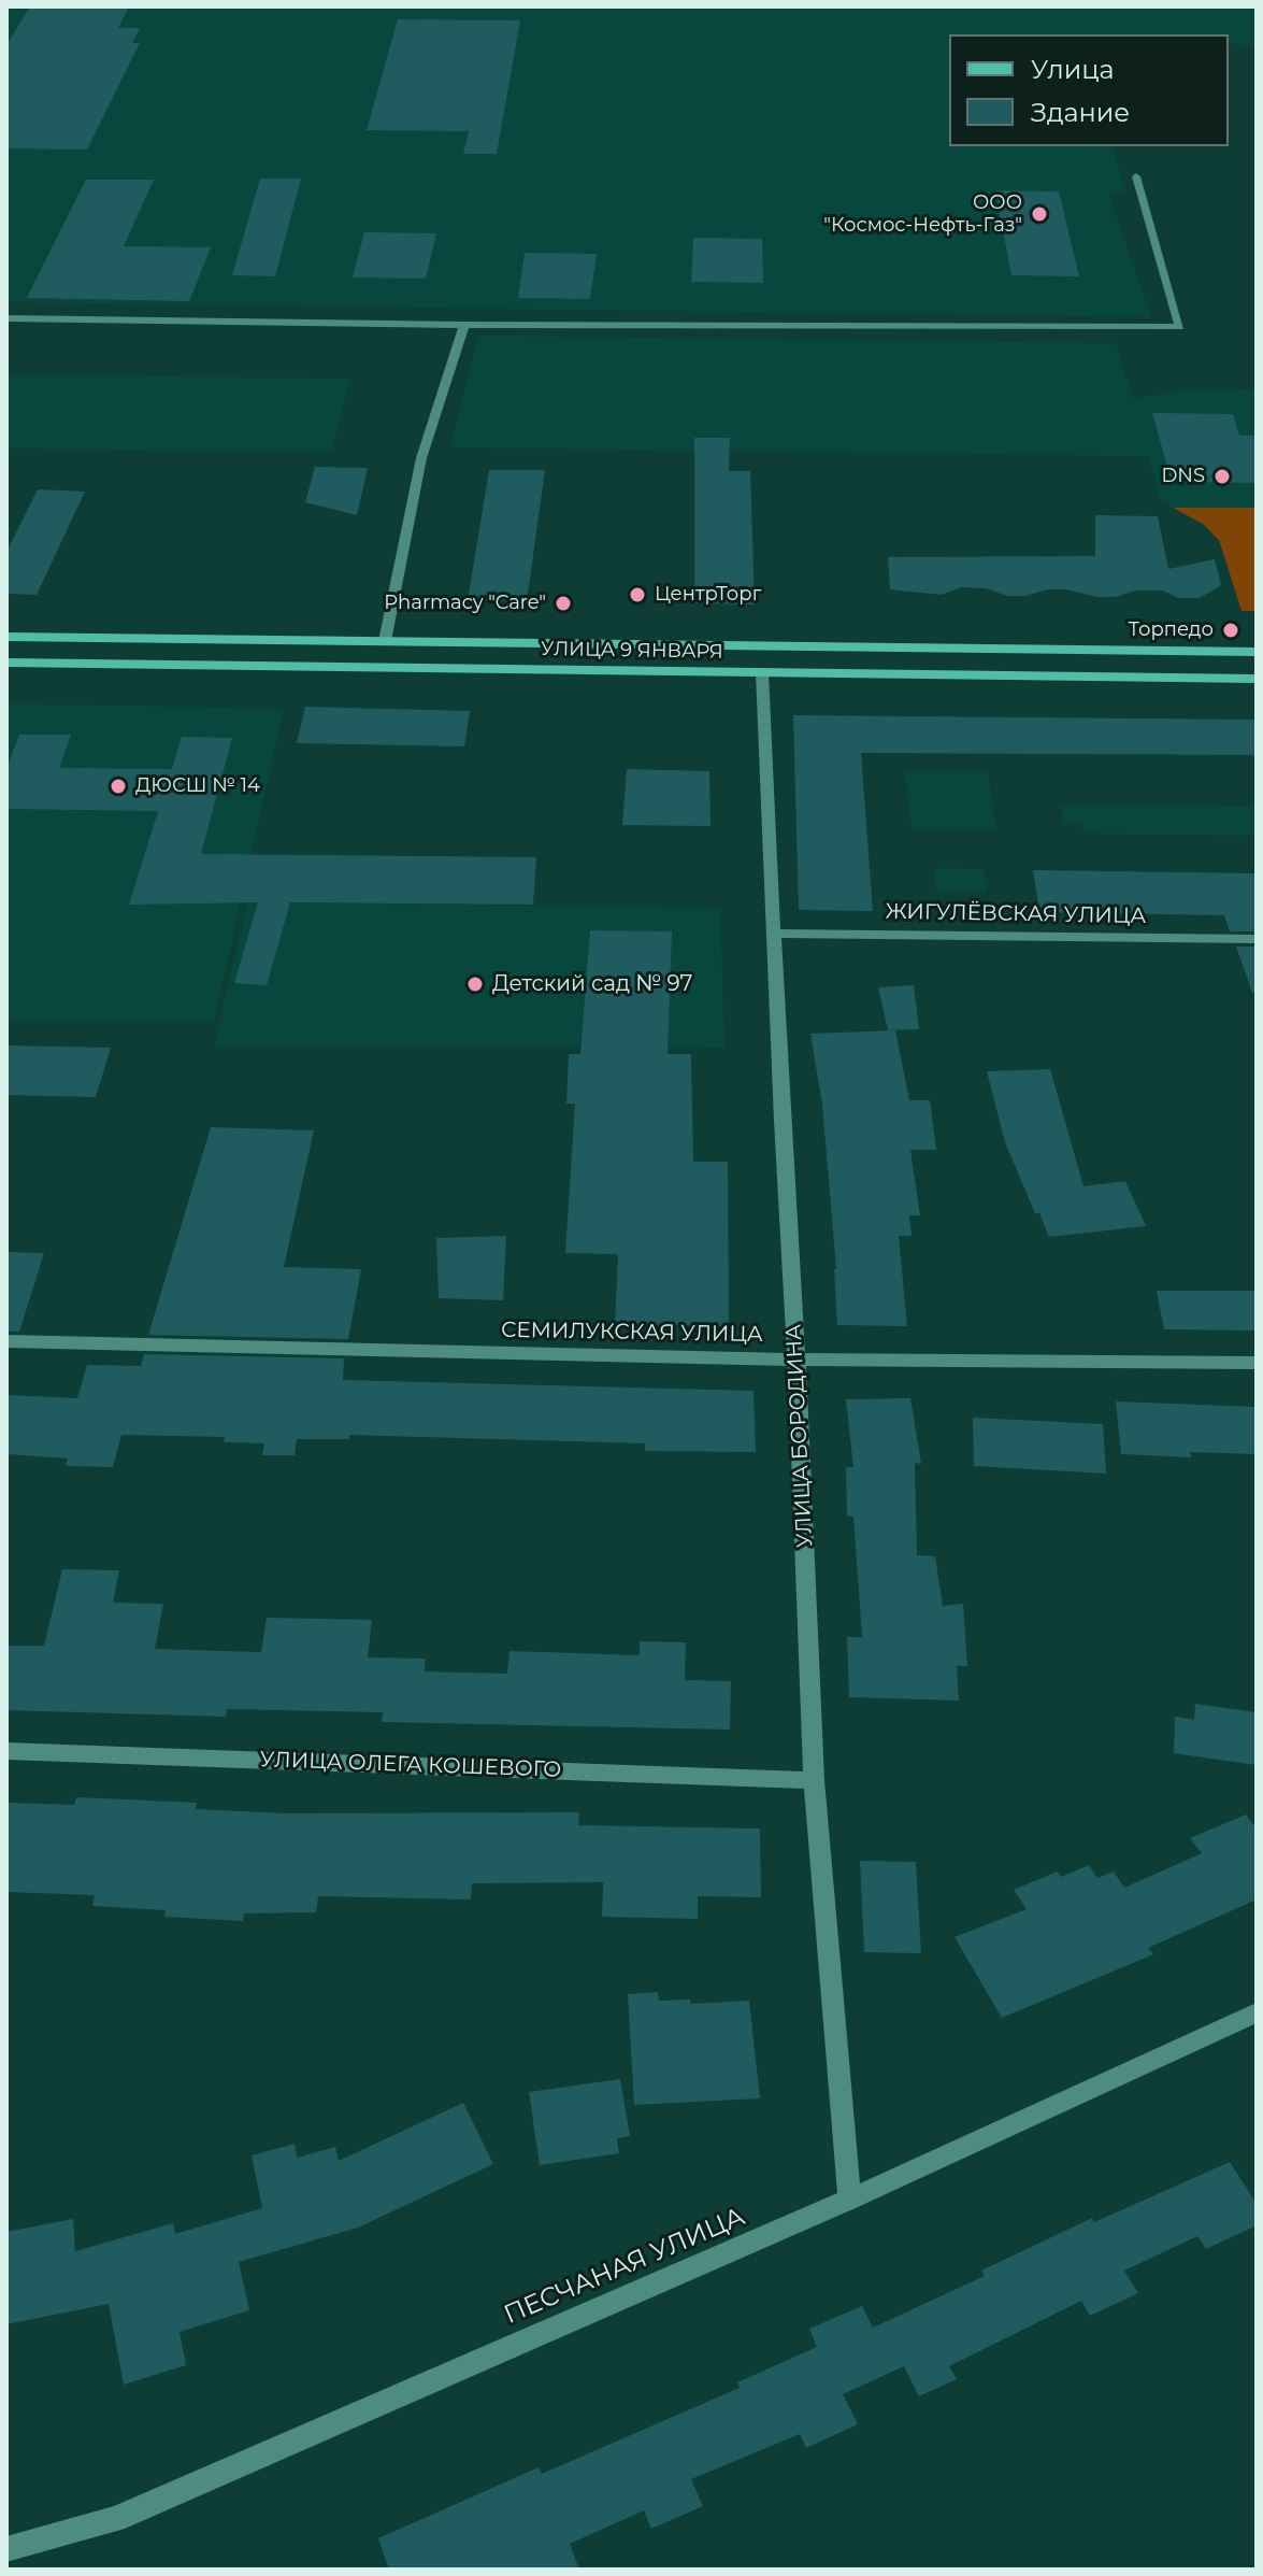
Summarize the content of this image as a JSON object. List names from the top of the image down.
{
  "streets": {
    "main road": ["УЛИЦА 9 ЯНВАРЯ"],
    "street": [
      "ЖИГУЛЁВСКАЯ УЛИЦА",
      "СЕМИЛУКСКАЯ УЛИЦА",
      "УЛИЦА БОРОДИНА",
      "УЛИЦА ОЛЕГА КОШЕВОГО",
      "ПЕСЧАНАЯ УЛИЦА"
    ]
  },
  "crossings": [
    ["УЛИЦА 9 ЯНВАРЯ", "УЛИЦА БОРОДИНА"],
    ["ЖИГУЛЁВСКАЯ УЛИЦА", "УЛИЦА БОРОДИНА"],
    ["СЕМИЛУКСКАЯ УЛИЦА", "УЛИЦА БОРОДИНА"],
    ["УЛИЦА БОРОДИНА", "УЛИЦА ОЛЕГА КОШЕВОГО"],
    ["УЛИЦА БОРОДИНА", "ПЕСЧАНАЯ УЛИЦА"]
  ],
  "places": [
    "ООО \"Космос-Нефть-Газ\"",
    "DNS",
    "ЦентрТорг",
    "Pharmacy \"Care\"",
    "Торпедо",
    "ДЮСШ № 14",
    "Детский сад № 97"
  ],
  "legend": ["Улица", "Здание"]
}
